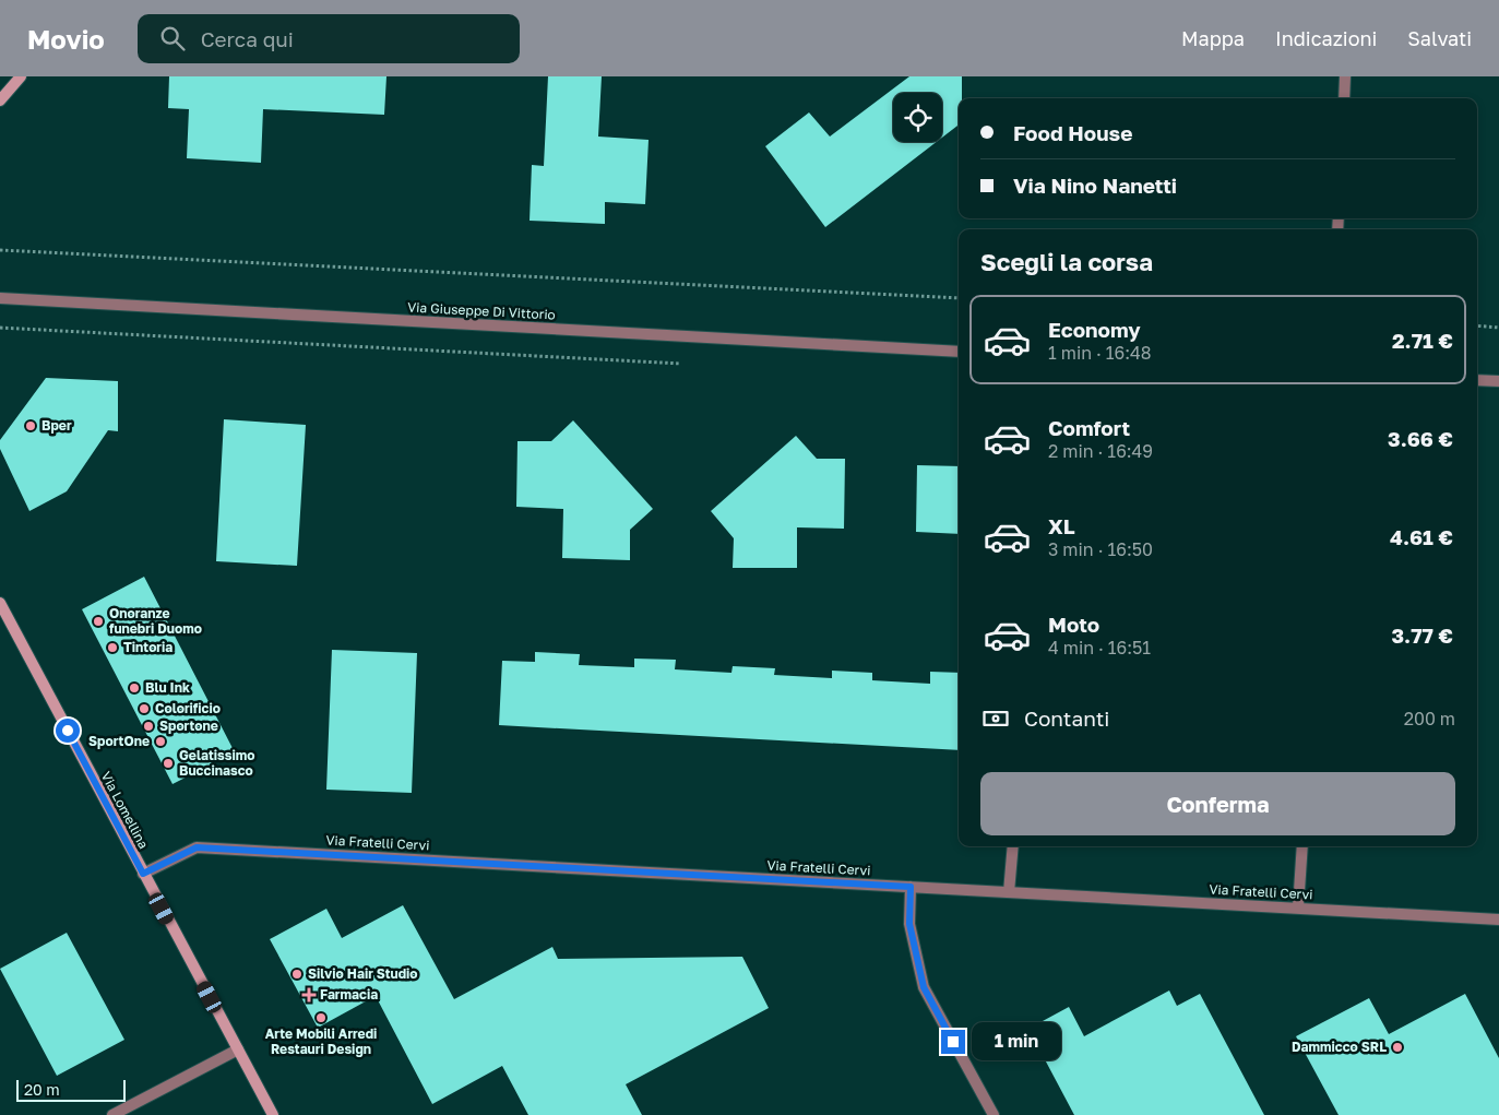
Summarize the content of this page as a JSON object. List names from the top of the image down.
{
  "streets": {
    "main road": ["Via Lomellina"],
    "street": ["Via Giuseppe Di Vittorio", "Via Fratelli Cervi"]
  },
  "crossings": [
    ["Via Lomellina", "Via Fratelli Cervi"]
  ],
  "places": {
    "other": [
      "Bper",
      "Onoranze funebri Duomo",
      "Tintoria",
      "Blu Ink",
      "Colorificio",
      "Sportone",
      "SportOne",
      "Gelatissimo Buccinasco",
      "Silvio Hair Studio",
      "Arte Mobili Arredi Restauri Design",
      "Dammicco SRL"
    ],
    "health": ["Farmacia"]
  },
  "scale_bar": "20 m",
  "page": {
    "header": "Movio",
    "search": "Cerca qui",
    "nav": ["Mappa", "Indicazioni", "Salvati"],
    "banner": ["Food House", "Via Nino Nanetti"],
    "heading": "Scegli la corsa",
    "list": [
      {
        "name": "Economy",
        "note": "1 min · 16:48",
        "value": "2.71 €"
      },
      {
        "name": "Comfort",
        "note": "2 min · 16:49",
        "value": "3.66 €"
      },
      {
        "name": "XL",
        "note": "3 min · 16:50",
        "value": "4.61 €"
      },
      {
        "name": "Moto",
        "note": "4 min · 16:51",
        "value": "3.77 €"
      }
    ],
    "pay": ["Contanti", "200 m"],
    "buttons": "Conferma",
    "bubble": "1 min",
    "scale": "20 m"
  }
}
